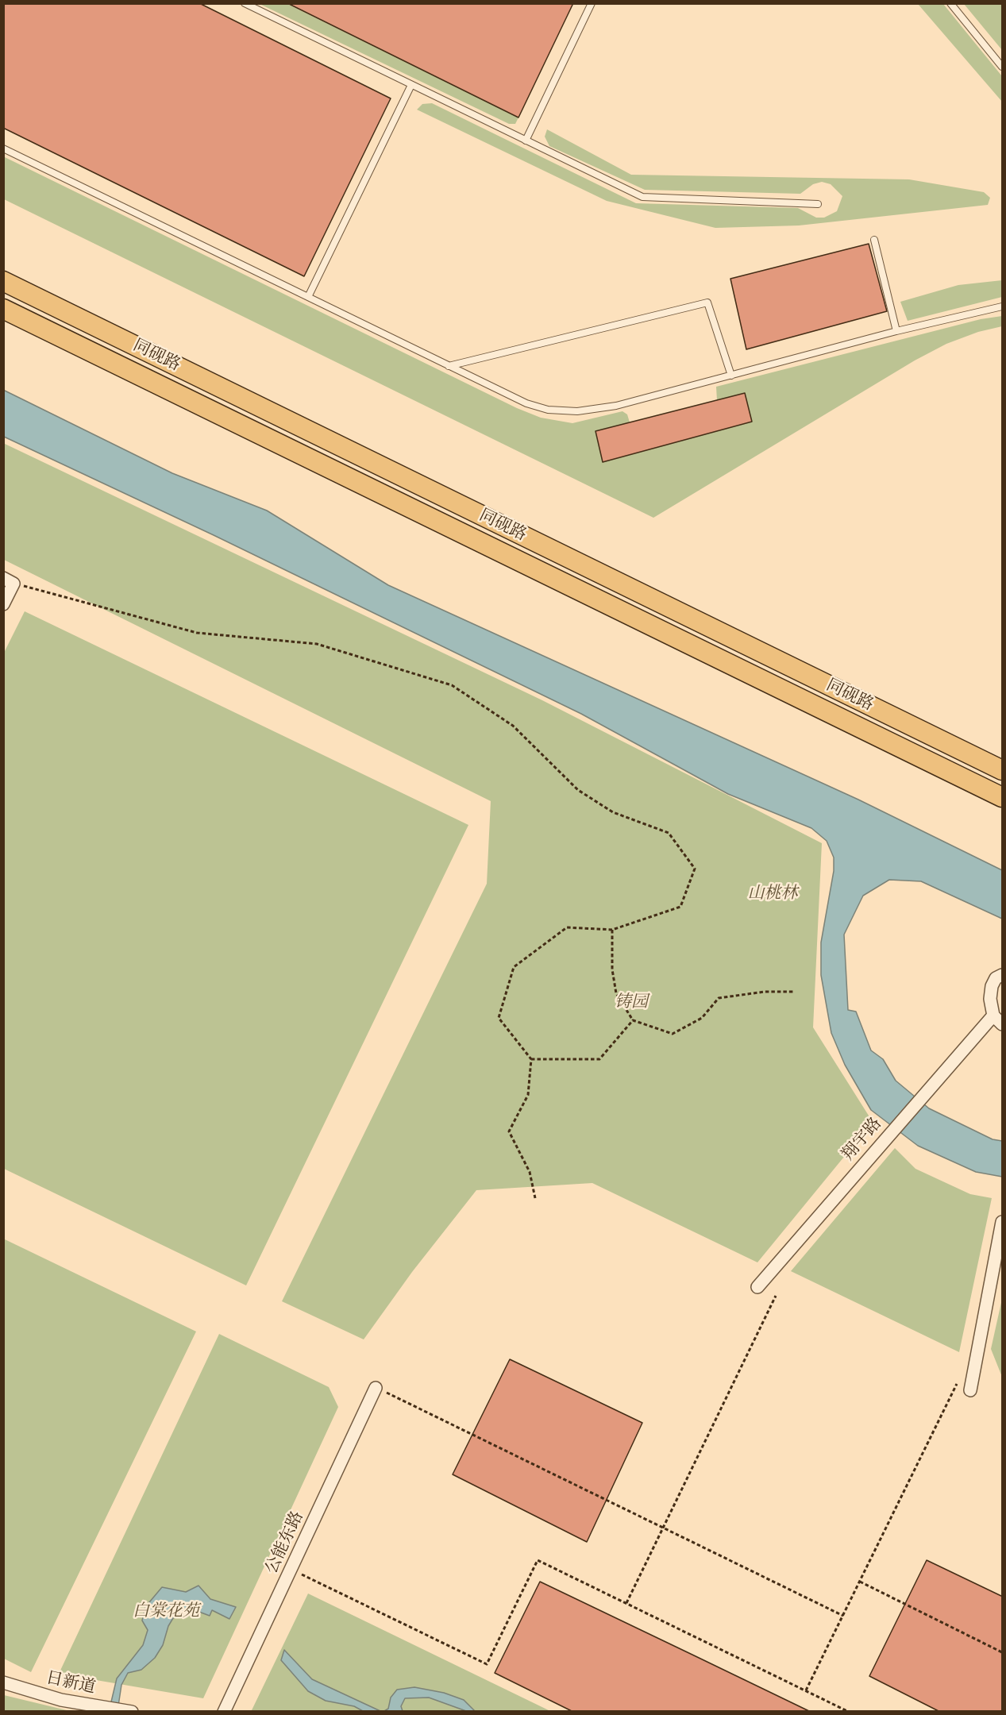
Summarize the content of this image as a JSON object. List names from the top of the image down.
{
  "streets": {
    "main road": ["同砚路"],
    "street": ["翔宇路", "公能东路", "日新道"]
  },
  "parks": ["山桃林", "铸园", "白棠花苑"]
}
